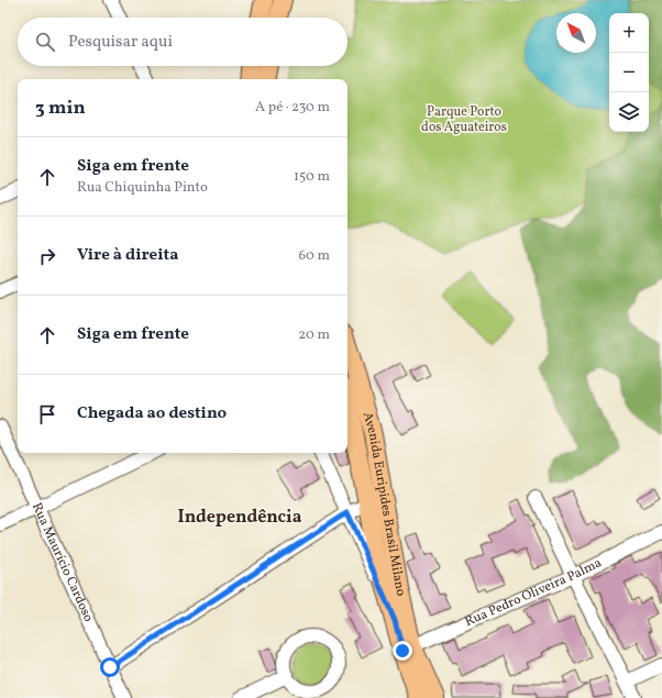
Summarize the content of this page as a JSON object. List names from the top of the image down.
{
  "streets": {
    "main road": ["Avenida Euripides Brasil Milano"],
    "street": ["Rua Maurício Cardoso", "Rua Pedro Oliveira Palma"]
  },
  "crossings": [
    ["Avenida Euripides Brasil Milano", "Rua Pedro Oliveira Palma"]
  ],
  "districts": ["Independência"],
  "parks": ["Parque Porto dos Aguateiros"],
  "north": "top left",
  "page": {
    "map_buttons": ["+", "−"],
    "search": "Pesquisar aqui",
    "heading": ["3 min", "A pé · 230 m"],
    "list": [
      ["Siga em frente", "Rua Chiquinha Pinto", "150 m"],
      ["Vire à direita", "60 m"],
      ["Siga em frente", "20 m"],
      "Chegada ao destino"
    ]
  }
}
